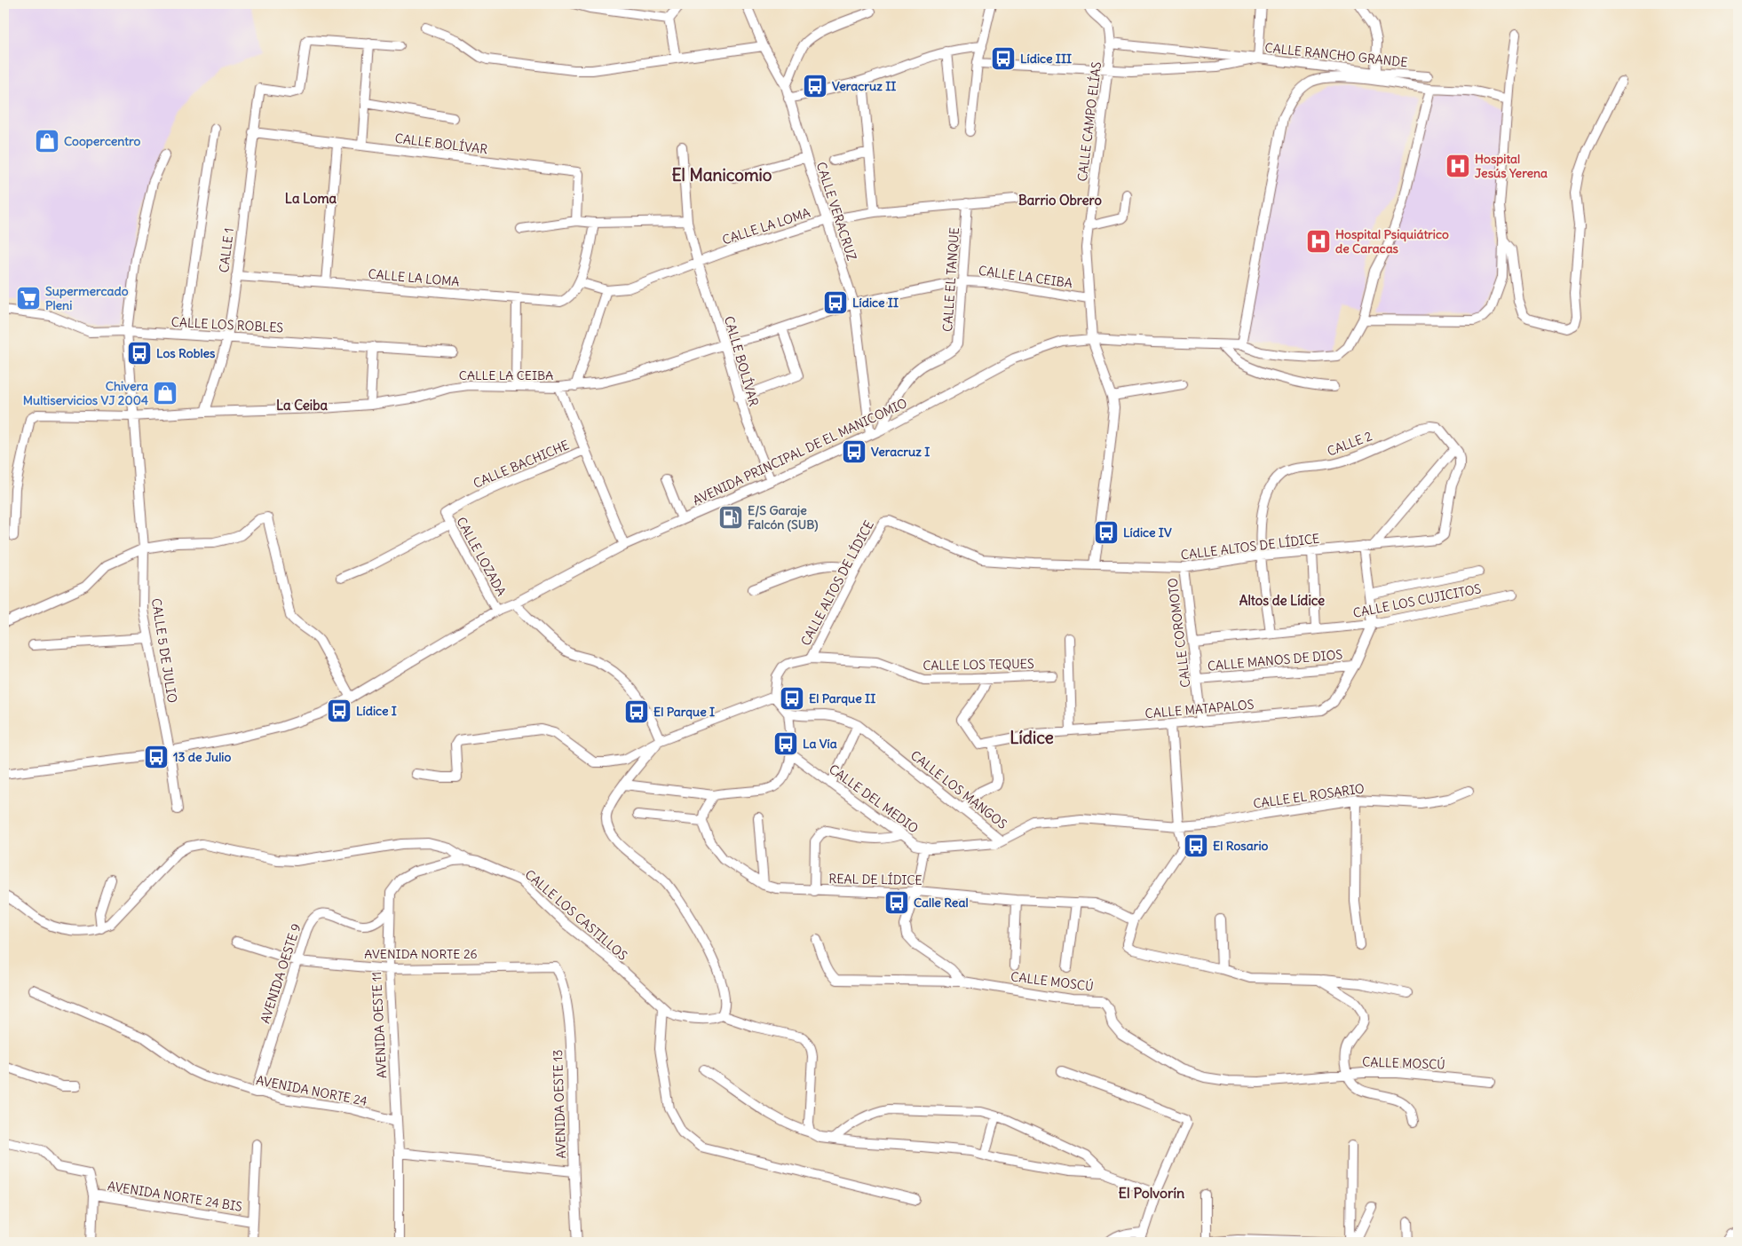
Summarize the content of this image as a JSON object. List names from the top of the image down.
{
  "streets": {
    "street": [
      "CALLE RANCHO GRANDE",
      "CALLE CAMPO ELÍAS",
      "CALLE BOLÍVAR",
      "CALLE VERACRUZ",
      "CALLE LA LOMA",
      "CALLE 1",
      "CALLE LA CEIBA",
      "CALLE EL TANQUE",
      "CALLE LOS ROBLES",
      "CALLE 2",
      "AVENIDA PRINCIPAL DE EL MANICOMIO",
      "CALLE BACHICHE",
      "CALLE ALTOS DE LÍDICE",
      "CALLE LOZADA",
      "CALLE LOS CUJICITOS",
      "CALLE COROMOTO",
      "CALLE 5 DE JULIO",
      "CALLE MANOS DE DIOS",
      "CALLE LOS TEQUES",
      "CALLE MATAPALOS",
      "CALLE LOS MANGOS",
      "CALLE EL ROSARIO",
      "CALLE DEL MEDIO",
      "REAL DE LÍDICE",
      "CALLE LOS CASTILLOS",
      "AVENIDA NORTE 26",
      "AVENIDA OESTE 9",
      "CALLE MOSCÚ",
      "AVENIDA OESTE 11",
      "AVENIDA NORTE 24",
      "AVENIDA OESTE 13",
      "AVENIDA NORTE 24 BIS"
    ]
  },
  "crossings": [
    ["CALLE RANCHO GRANDE", "CALLE CAMPO ELÍAS"],
    ["CALLE CAMPO ELÍAS", "CALLE LA CEIBA"],
    ["CALLE CAMPO ELÍAS", "AVENIDA PRINCIPAL DE EL MANICOMIO"],
    ["CALLE CAMPO ELÍAS", "CALLE ALTOS DE LÍDICE"],
    ["CALLE BOLÍVAR", "CALLE LA LOMA"],
    ["CALLE BOLÍVAR", "CALLE 1"],
    ["CALLE BOLÍVAR", "CALLE LA CEIBA"],
    ["CALLE BOLÍVAR", "AVENIDA PRINCIPAL DE EL MANICOMIO"],
    ["CALLE VERACRUZ", "CALLE LA LOMA"],
    ["CALLE VERACRUZ", "CALLE LA CEIBA"],
    ["CALLE VERACRUZ", "AVENIDA PRINCIPAL DE EL MANICOMIO"],
    ["CALLE LA LOMA", "CALLE 1"],
    ["CALLE LA LOMA", "CALLE EL TANQUE"],
    ["CALLE 1", "CALLE LA CEIBA"],
    ["CALLE 1", "CALLE LOS ROBLES"],
    ["CALLE LA CEIBA", "CALLE EL TANQUE"],
    ["CALLE LA CEIBA", "CALLE 5 DE JULIO"],
    ["CALLE EL TANQUE", "AVENIDA PRINCIPAL DE EL MANICOMIO"],
    ["CALLE LOS ROBLES", "CALLE 5 DE JULIO"],
    ["CALLE 2", "CALLE ALTOS DE LÍDICE"],
    ["CALLE 2", "CALLE LOS CUJICITOS"],
    ["AVENIDA PRINCIPAL DE EL MANICOMIO", "CALLE LOZADA"],
    ["AVENIDA PRINCIPAL DE EL MANICOMIO", "CALLE 5 DE JULIO"],
    ["CALLE BACHICHE", "CALLE LOZADA"],
    ["CALLE ALTOS DE LÍDICE", "CALLE COROMOTO"],
    ["CALLE ALTOS DE LÍDICE", "CALLE LOS TEQUES"],
    ["CALLE LOS CUJICITOS", "CALLE COROMOTO"],
    ["CALLE LOS CUJICITOS", "CALLE MATAPALOS"],
    ["CALLE COROMOTO", "CALLE MANOS DE DIOS"],
    ["CALLE COROMOTO", "CALLE MATAPALOS"],
    ["CALLE MANOS DE DIOS", "CALLE MATAPALOS"],
    ["CALLE LOS TEQUES", "CALLE MATAPALOS"],
    ["CALLE LOS MANGOS", "CALLE EL ROSARIO"],
    ["CALLE LOS MANGOS", "CALLE DEL MEDIO"],
    ["CALLE LOS CASTILLOS", "AVENIDA OESTE 11"],
    ["AVENIDA NORTE 26", "AVENIDA OESTE 9"],
    ["AVENIDA NORTE 26", "AVENIDA OESTE 11"],
    ["AVENIDA NORTE 26", "AVENIDA OESTE 13"],
    ["AVENIDA OESTE 9", "AVENIDA OESTE 11"],
    ["AVENIDA OESTE 9", "AVENIDA NORTE 24"],
    ["AVENIDA OESTE 11", "AVENIDA NORTE 24"]
  ],
  "districts": [
    "El Manicomio",
    "La Loma",
    "Barrio Obrero",
    "La Ceiba",
    "Altos de Lídice",
    "Lídice",
    "El Polvorín"
  ],
  "places": {
    "bus stop": [
      "Lídice III",
      "Veracruz II",
      "Lídice II",
      "Los Robles",
      "Veracruz I",
      "Lídice IV",
      "El Parque II",
      "Lídice I",
      "El Parque I",
      "La Vía",
      "13 de Julio",
      "El Rosario",
      "Calle Real"
    ],
    "shop": ["Coopercentro", "Chivera Multiservicios VJ 2004"],
    "hospital": ["Hospital Jesús Yerena", "Hospital Psiquiátrico de Caracas"],
    "supermarket": ["Supermercado Pleni"],
    "fuel station": ["E/S Garaje Falcón (SUB)"]
  }
}
